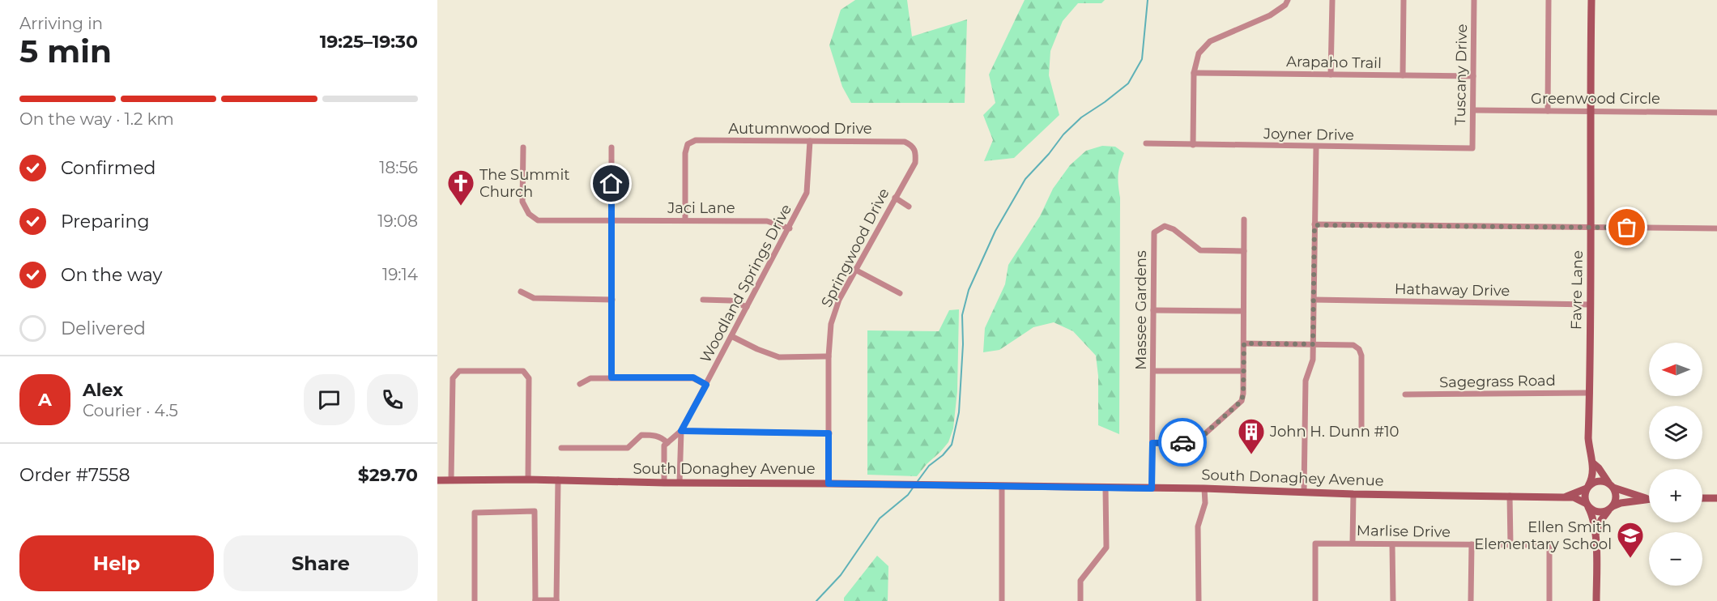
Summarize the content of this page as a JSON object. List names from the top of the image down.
{
  "streets": {
    "street": [
      "Arapaho Trail",
      "Tuscany Drive",
      "Greenwood Circle",
      "Autumnwood Drive",
      "Joyner Drive",
      "Jaci Lane",
      "Springwood Drive",
      "Woodland Springs Drive",
      "Hathaway Drive",
      "Favre Lane",
      "Massee Gardens",
      "Sagegrass Road",
      "South Donaghey Avenue",
      "Marlise Drive"
    ]
  },
  "crossings": [
    ["Arapaho Trail", "Tuscany Drive"],
    ["Tuscany Drive", "Greenwood Circle"],
    ["Tuscany Drive", "Joyner Drive"],
    ["Greenwood Circle", "Favre Lane"],
    ["Autumnwood Drive", "Jaci Lane"],
    ["Autumnwood Drive", "Springwood Drive"],
    ["Autumnwood Drive", "Woodland Springs Drive"],
    ["Jaci Lane", "Woodland Springs Drive"],
    ["Springwood Drive", "South Donaghey Avenue"],
    ["Woodland Springs Drive", "South Donaghey Avenue"],
    ["Hathaway Drive", "Favre Lane"],
    ["Favre Lane", "Sagegrass Road"],
    ["Favre Lane", "South Donaghey Avenue"],
    ["Massee Gardens", "South Donaghey Avenue"]
  ],
  "places": {
    "church": ["The Summit Church"],
    "building": ["John H. Dunn #10"],
    "school or university": ["Ellen Smith Elementary School"]
  },
  "north": "left",
  "page": {
    "heading": ["5 min", "Arriving in", "19:25–19:30"],
    "panel": [
      "Alex",
      "Courier · 4.5",
      "Order #7558",
      "$29.70"
    ],
    "bar": "On the way · 1.2 km",
    "list": [
      ["Confirmed", "18:56"],
      ["Preparing", "19:08"],
      ["On the way", "19:14"],
      "Delivered"
    ],
    "map_buttons": ["+", "−"],
    "round": "A",
    "buttons": ["Help", "Share"]
  }
}
